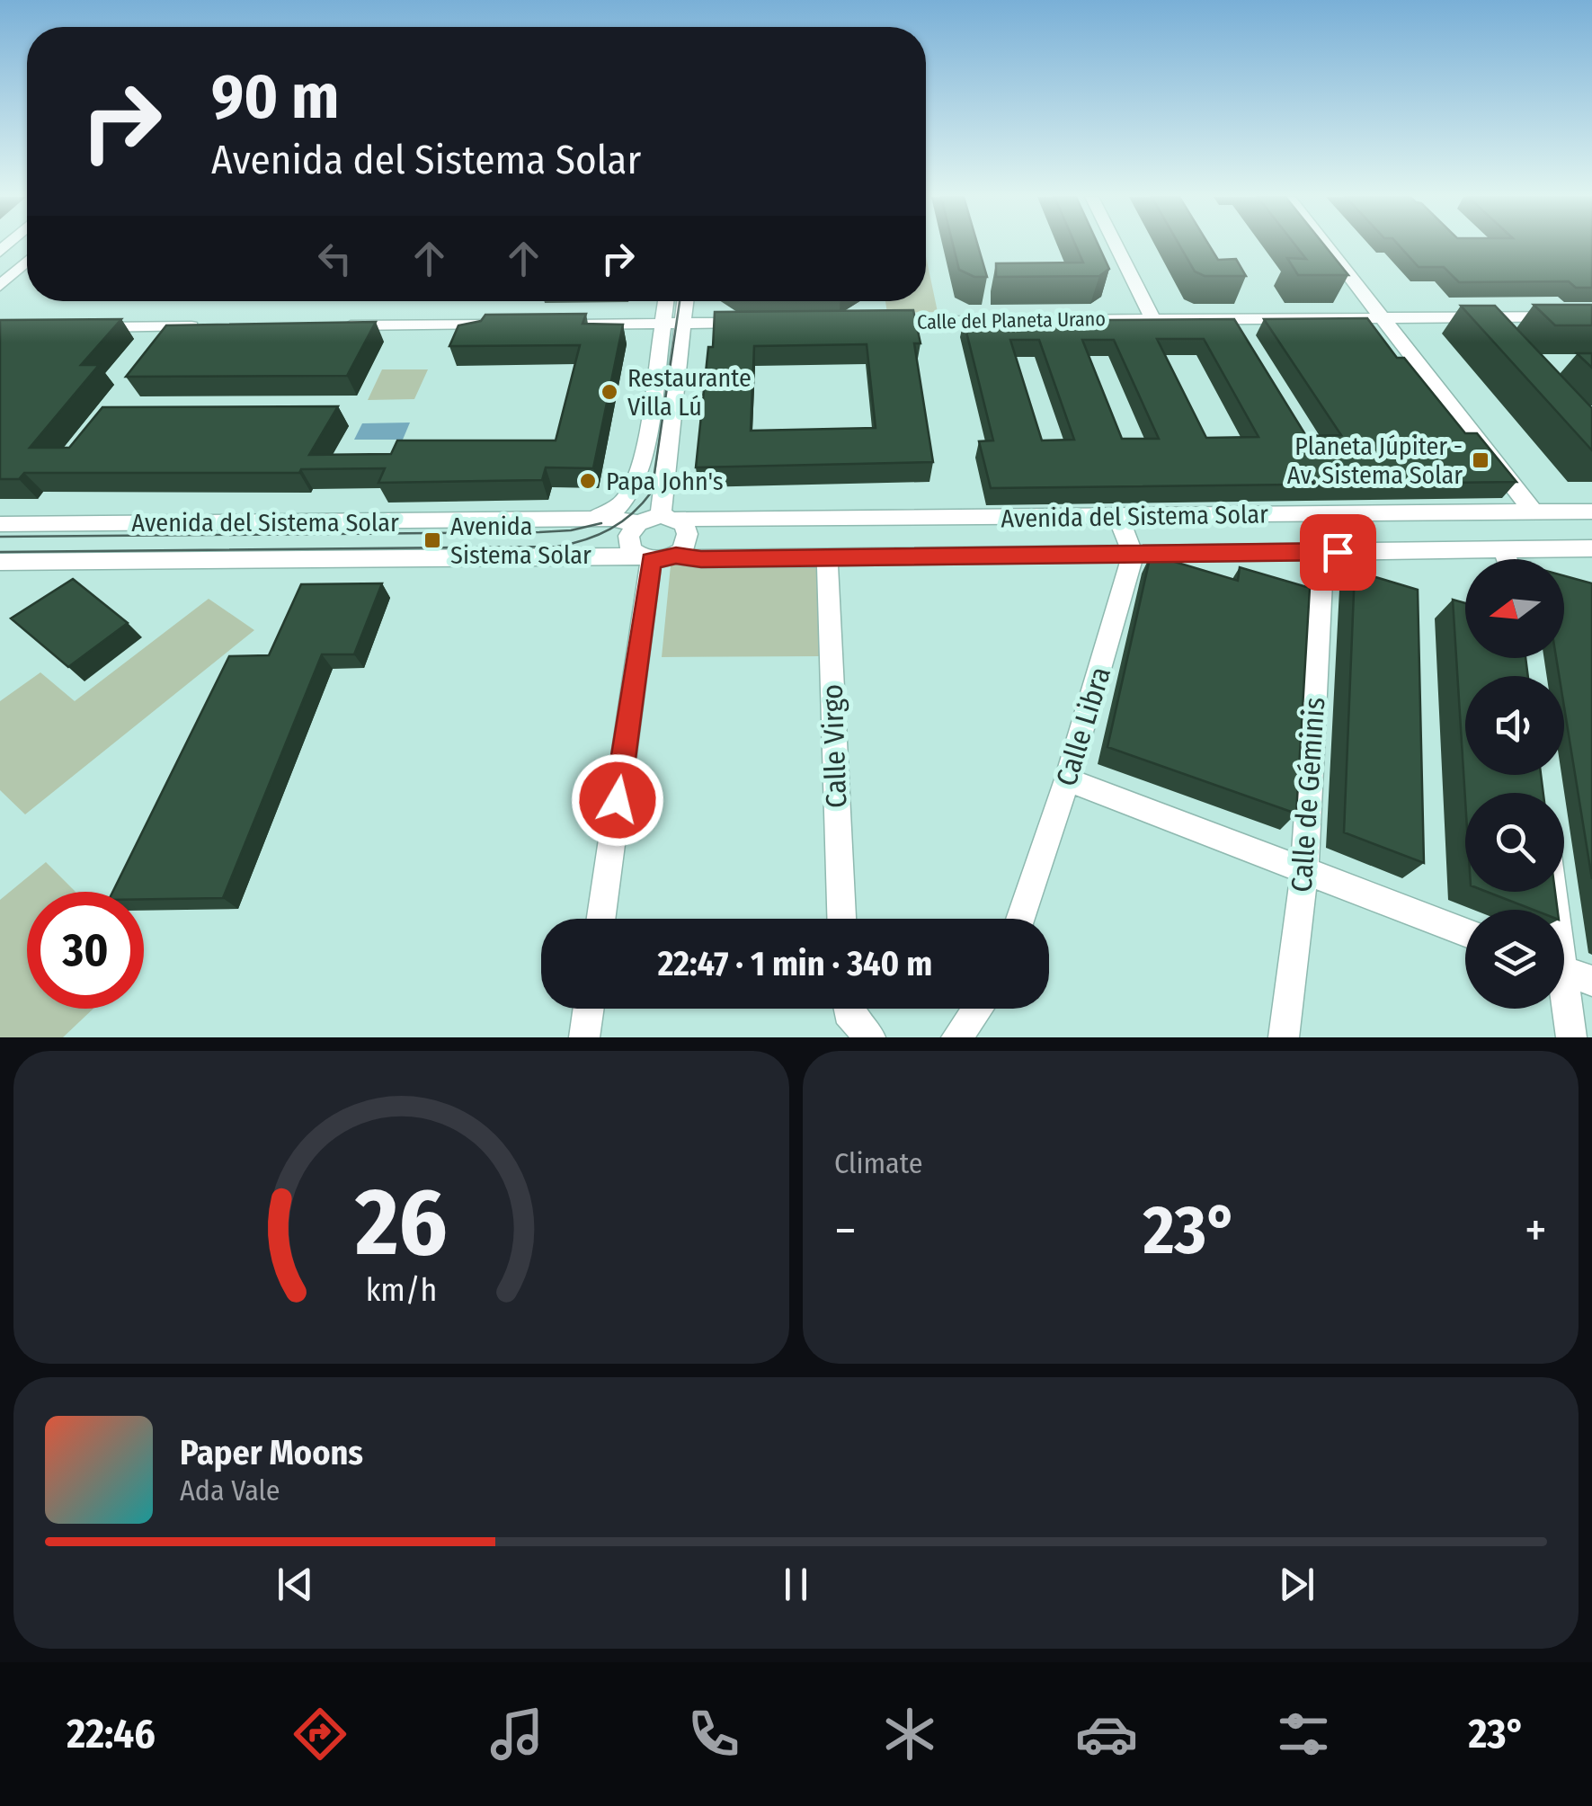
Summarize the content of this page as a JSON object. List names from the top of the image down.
{
  "streets": {
    "street": [
      "Calle del Planeta Urano",
      "Avenida del Sistema Solar",
      "Calle Libra",
      "Calle Virgo",
      "Calle de Géminis"
    ]
  },
  "crossings": [
    ["Avenida del Sistema Solar", "Calle Libra"],
    ["Avenida del Sistema Solar", "Calle Virgo"],
    ["Avenida del Sistema Solar", "Calle de Géminis"]
  ],
  "places": {
    "other": ["Restaurante Villa Lú", "Papa John's"],
    "transit": ["Planeta Júpiter - Av. Sistema Solar", "Avenida Sistema Solar"]
  },
  "north": "left",
  "page": {
    "turn": ["90 m", "Avenida del Sistema Solar"],
    "limit": "30",
    "trip": "22:47 · 1 min · 340 m",
    "tile": "Climate",
    "heat": ["−", "23°", "+"],
    "song": ["Paper Moons", "Ada Vale"],
    "tabs": ["22:46", "23°"],
    "gauge": ["26", "km/h"]
  }
}
